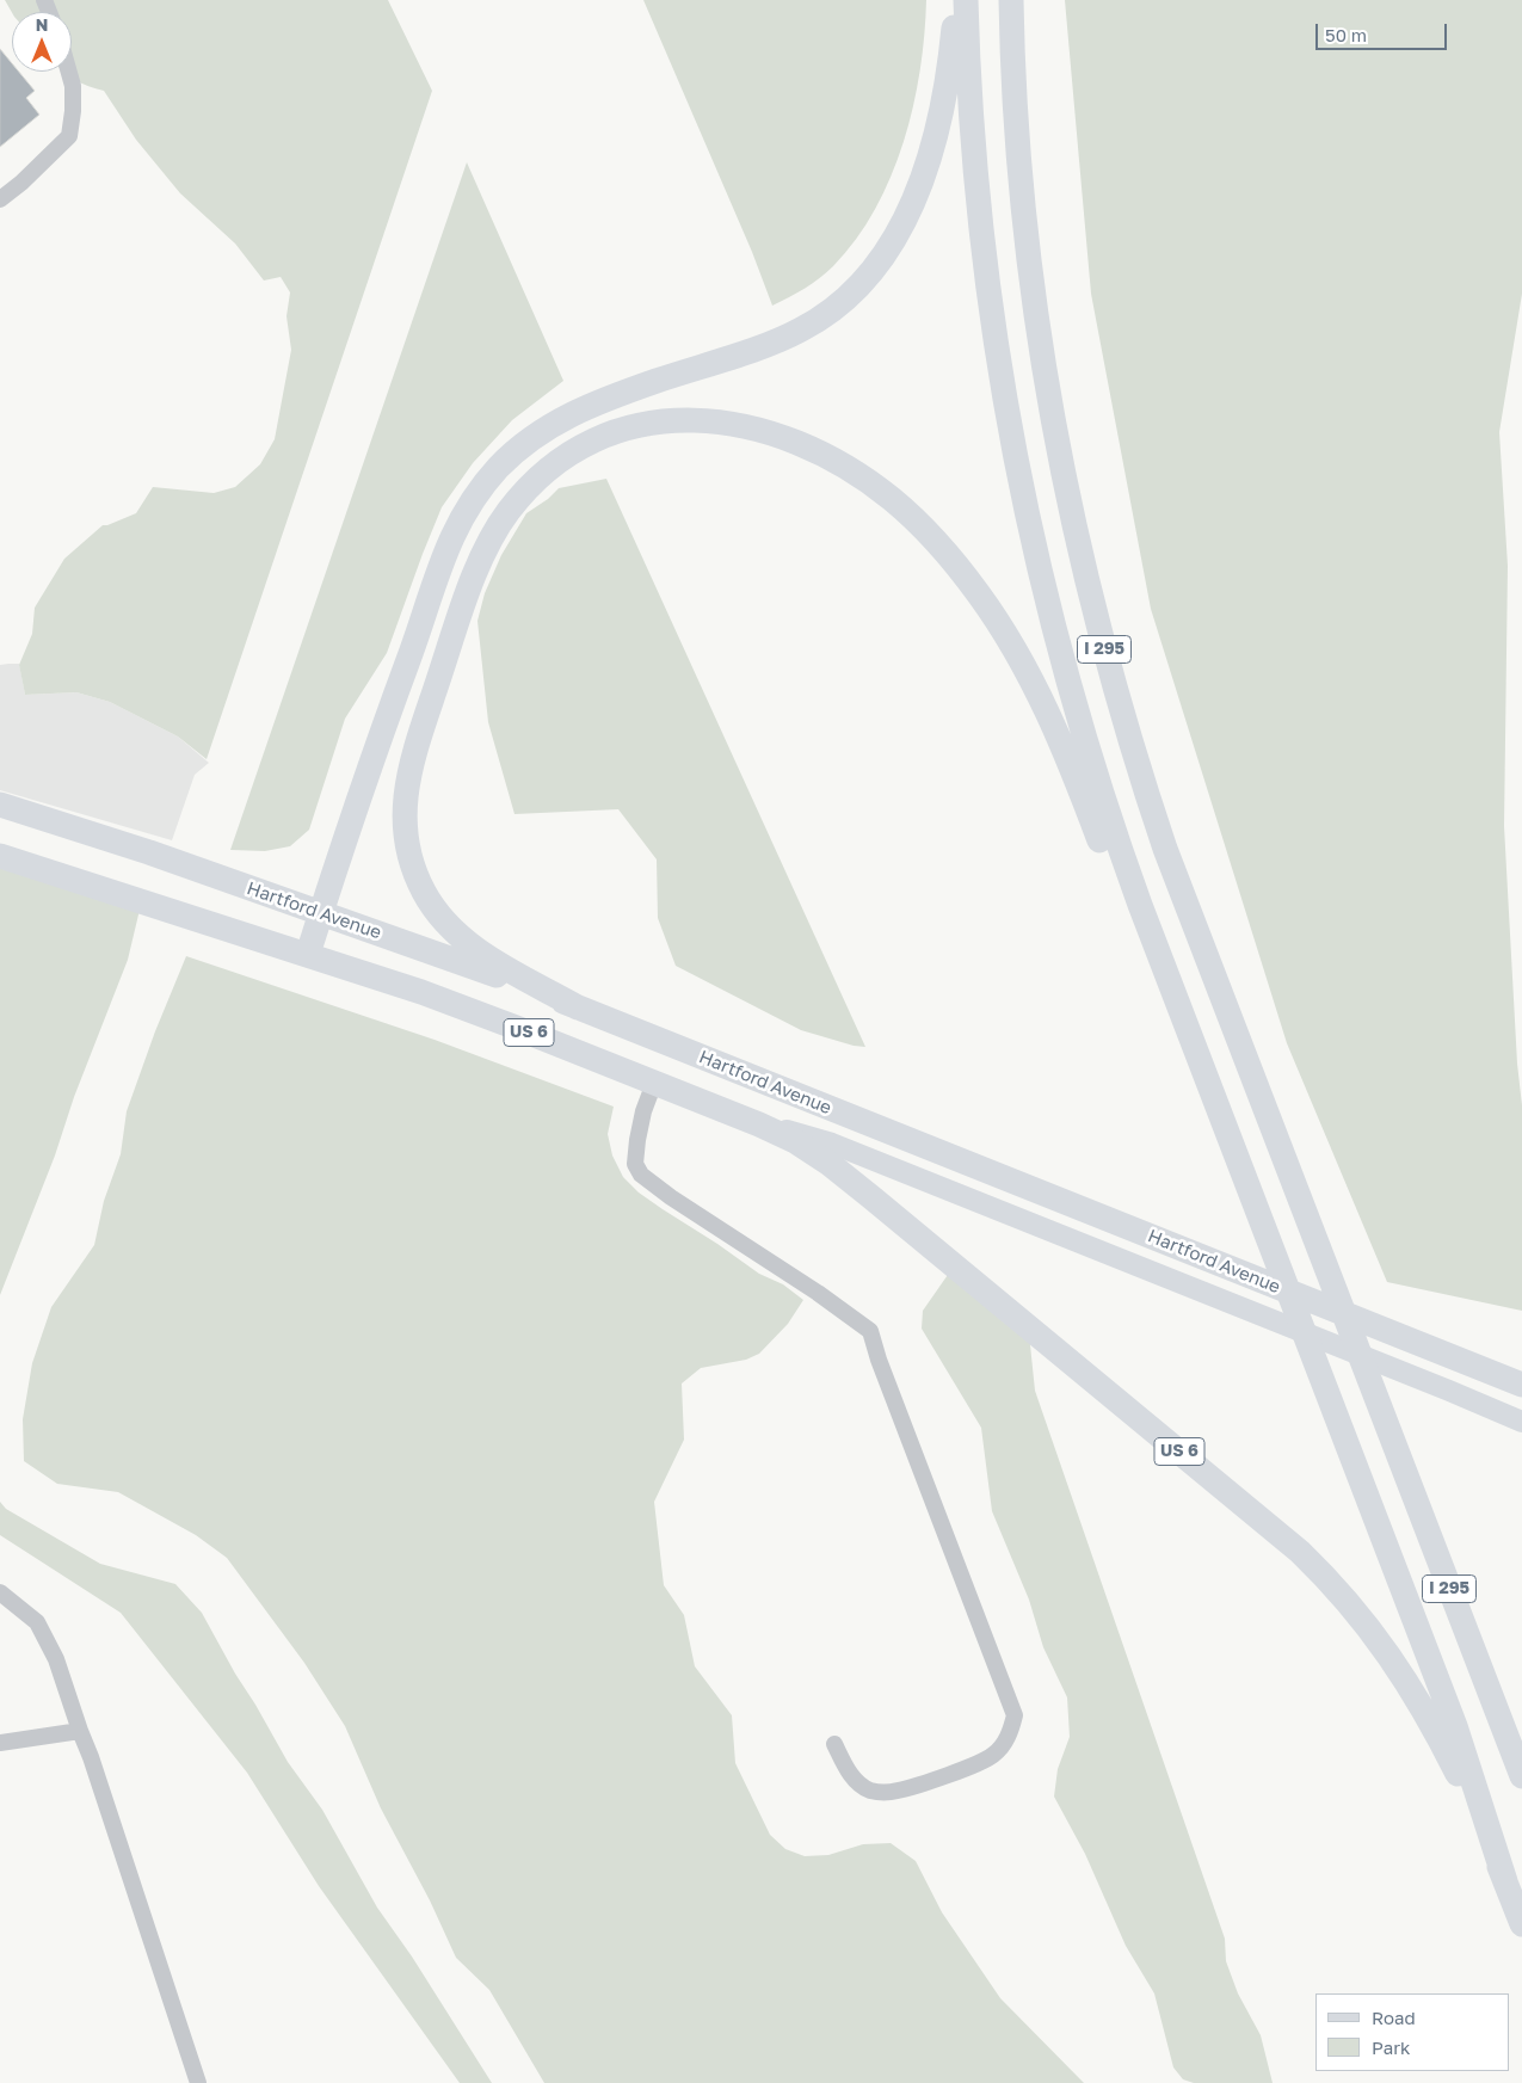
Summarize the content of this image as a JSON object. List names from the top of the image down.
{
  "streets": {
    "highway": ["I 295", "Hartford Avenue", "US 6"]
  },
  "crossings": [
    ["Hartford Avenue", "US 6"]
  ],
  "legend": ["Road", "Park"],
  "scale_bar": "50 m",
  "north": "top"
}
